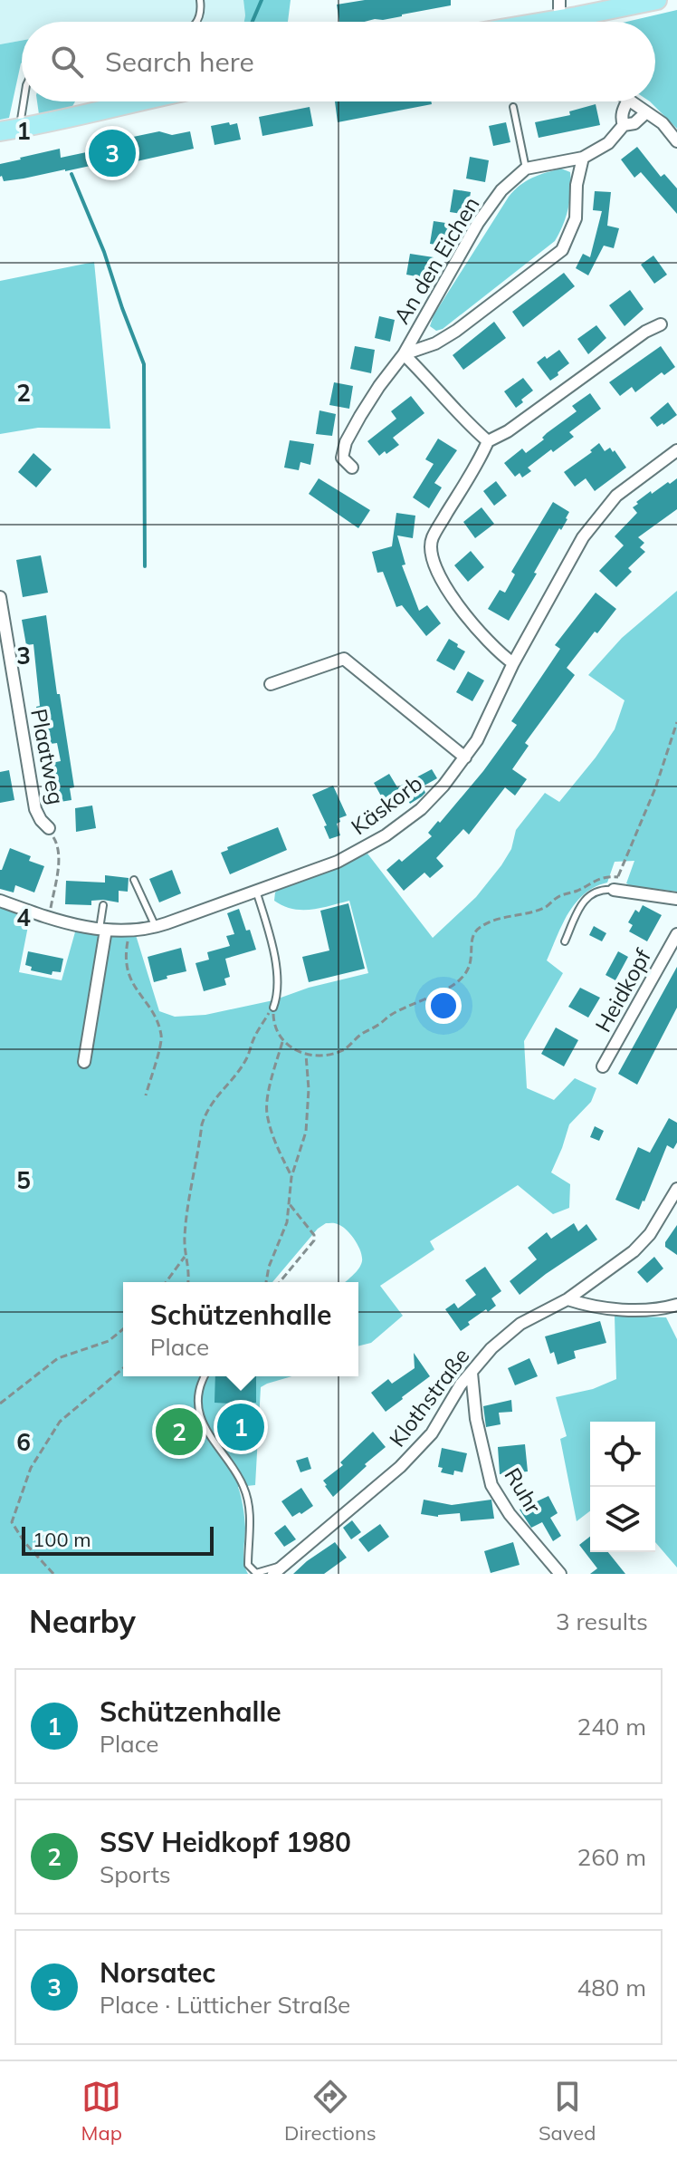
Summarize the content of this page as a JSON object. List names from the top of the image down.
{
  "streets": {
    "street": [
      "An den Eichen",
      "Plaatweg",
      "Käskorb",
      "Heidkopf",
      "Klothstraße",
      "Ruhr"
    ]
  },
  "crossings": [
    ["Plaatweg", "Käskorb"],
    ["Klothstraße", "Ruhr"]
  ],
  "scale_bar": "100 m",
  "page": {
    "search": "Search here",
    "pins": ["3", "1", "2"],
    "popup": ["Schützenhalle", "Place"],
    "scale": "100 m",
    "heading": ["Nearby", "3 results"],
    "list": [
      {
        "mark": "1",
        "name": "Schützenhalle",
        "note": "Place",
        "value": "240 m"
      },
      {
        "mark": "2",
        "name": "SSV Heidkopf 1980",
        "note": "Sports",
        "value": "260 m"
      },
      {
        "mark": "3",
        "name": "Norsatec",
        "note": "Place · Lütticher Straße",
        "value": "480 m"
      }
    ],
    "nav": ["Map", "Directions", "Saved"]
  },
  "grid": {
    "rows": [
      "1",
      "2",
      "3",
      "4",
      "5",
      "6"
    ]
  }
}
